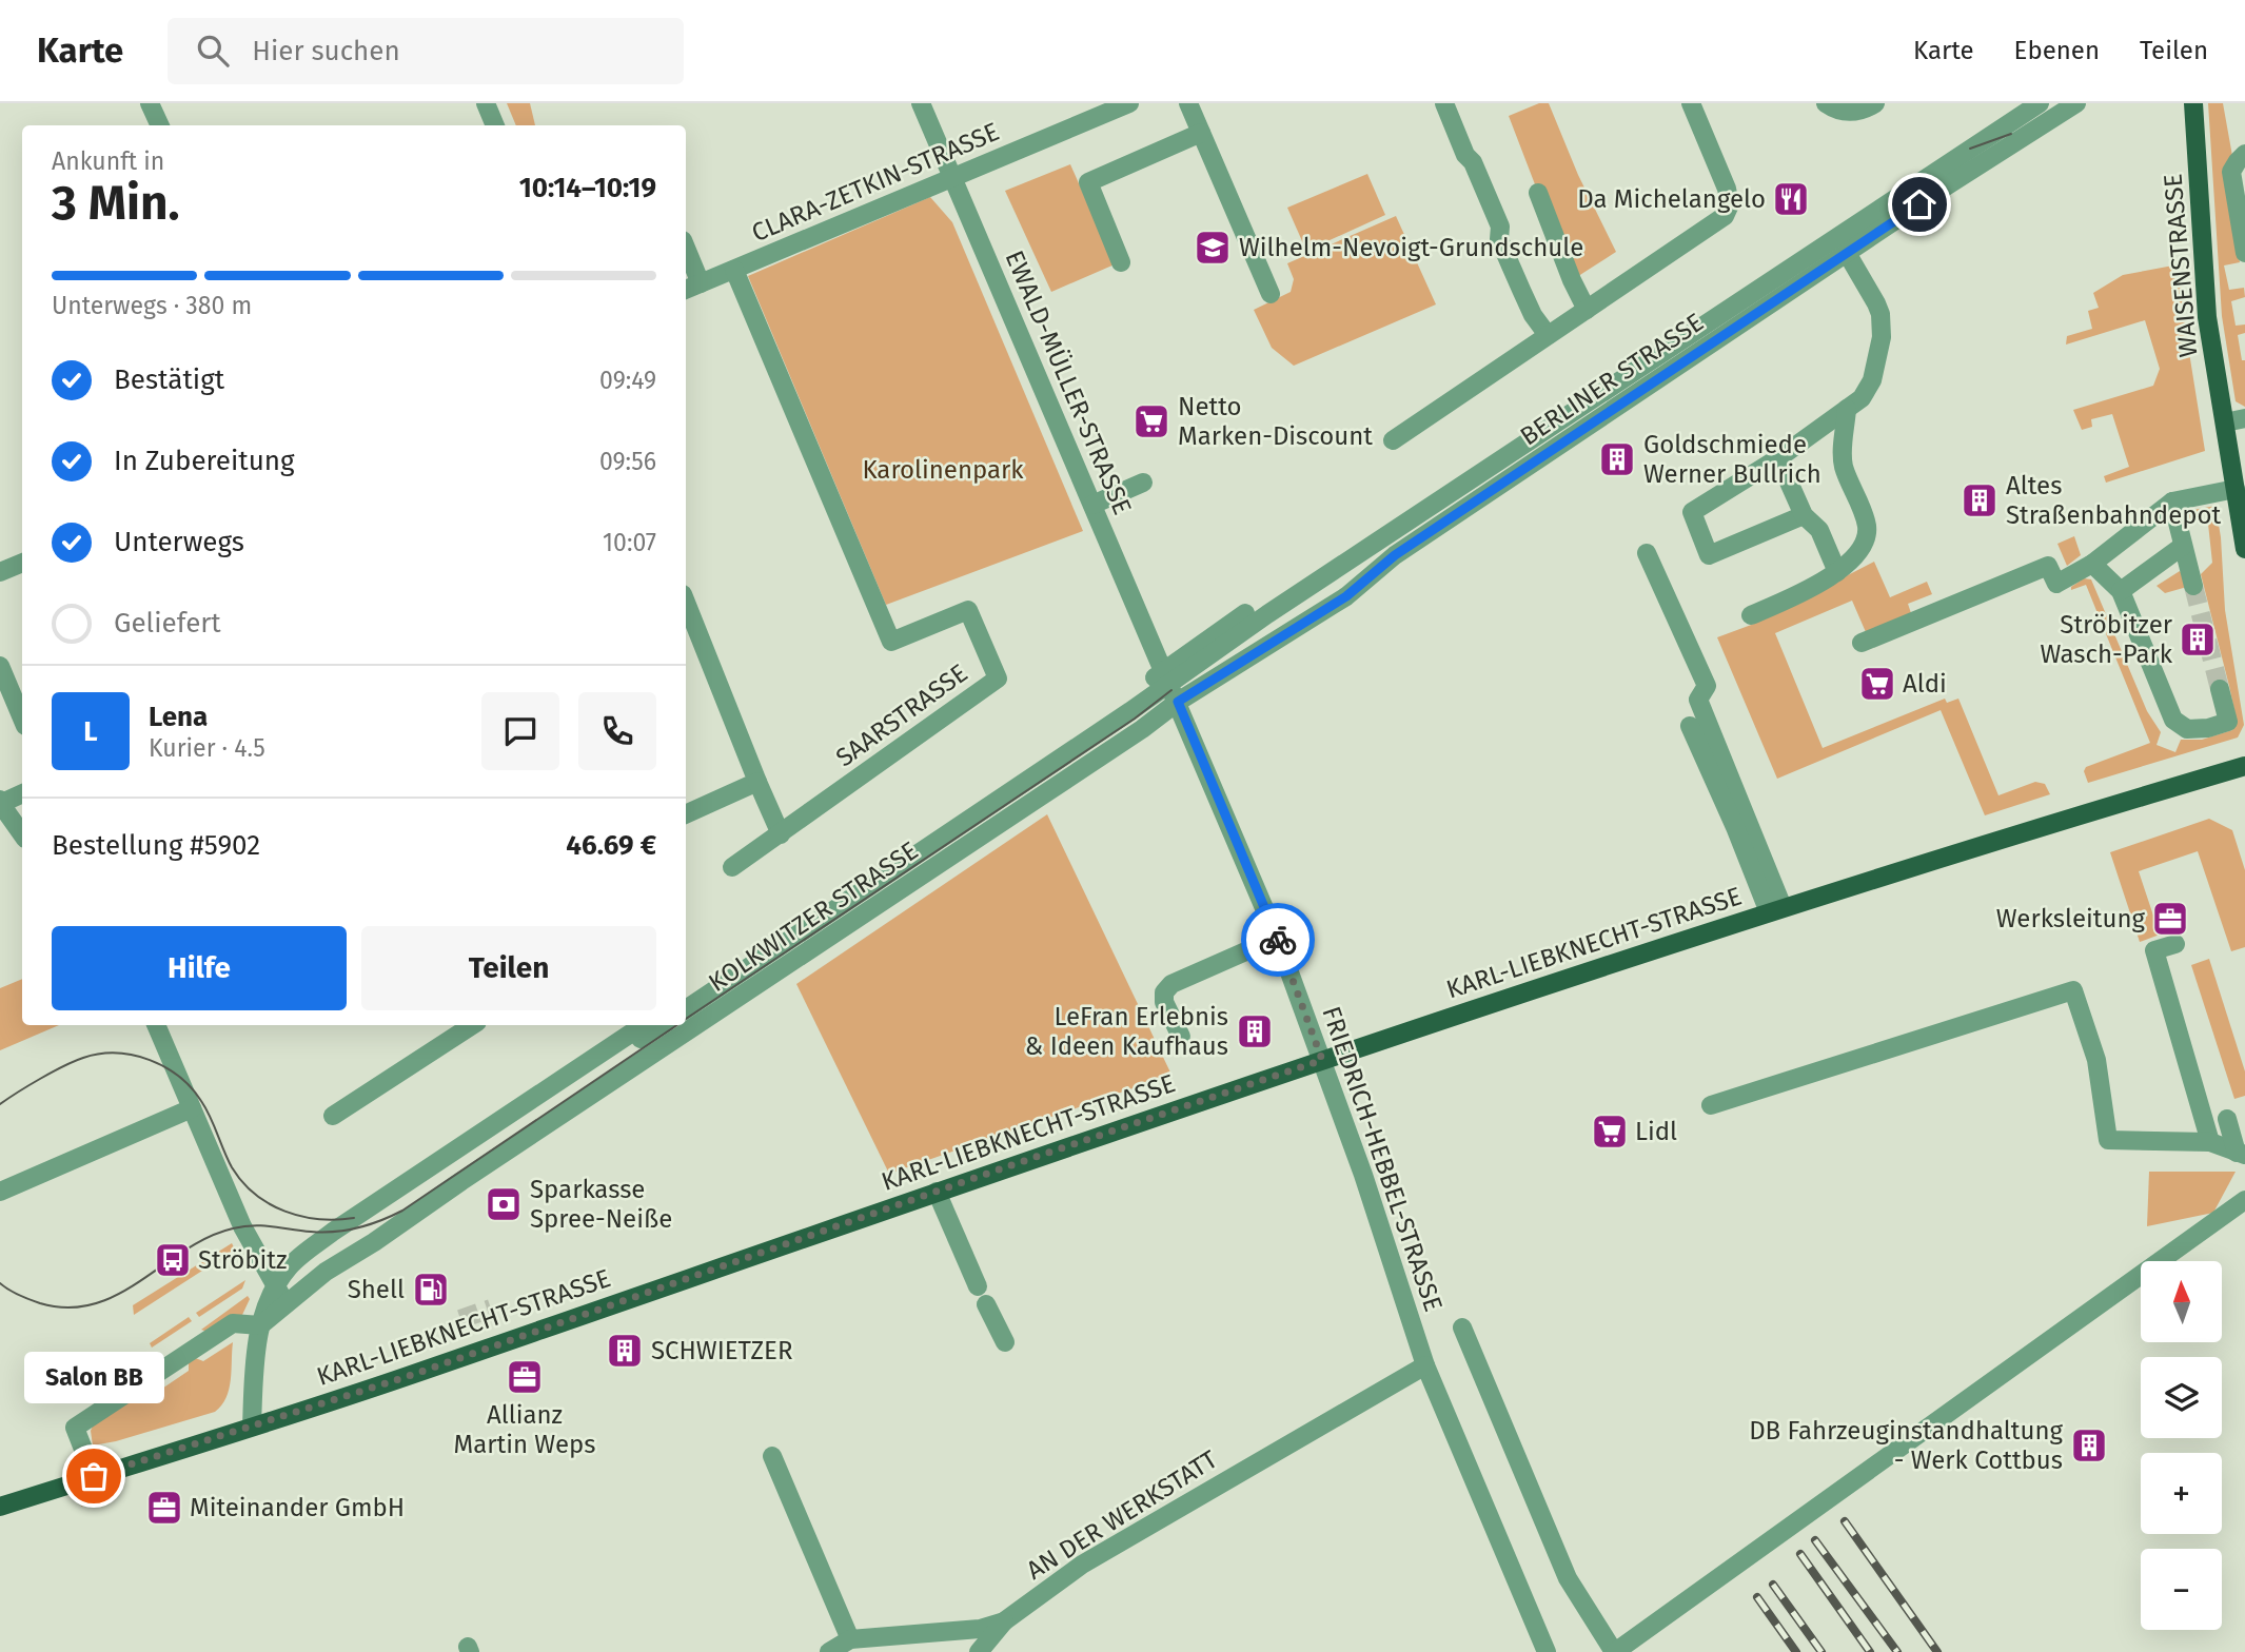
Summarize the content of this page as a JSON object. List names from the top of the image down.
{
  "streets": {
    "main road": ["WAISENSTRASSE", "KARL-LIEBKNECHT-STRASSE"],
    "street": [
      "CLARA-ZETKIN-STRASSE",
      "BERLINER STRASSE",
      "EWALD-MÜLLER-STRASSE",
      "SAARSTRASSE",
      "KOLKWITZER STRASSE",
      "FRIEDRICH-HEBBEL-STRASSE",
      "AN DER WERKSTATT"
    ]
  },
  "crossings": [
    ["CLARA-ZETKIN-STRASSE", "EWALD-MÜLLER-STRASSE"],
    ["CLARA-ZETKIN-STRASSE", "SAARSTRASSE"],
    ["BERLINER STRASSE", "EWALD-MÜLLER-STRASSE"],
    ["BERLINER STRASSE", "KOLKWITZER STRASSE"],
    ["BERLINER STRASSE", "FRIEDRICH-HEBBEL-STRASSE"],
    ["EWALD-MÜLLER-STRASSE", "KOLKWITZER STRASSE"],
    ["EWALD-MÜLLER-STRASSE", "FRIEDRICH-HEBBEL-STRASSE"],
    ["KOLKWITZER STRASSE", "FRIEDRICH-HEBBEL-STRASSE"],
    ["KARL-LIEBKNECHT-STRASSE", "FRIEDRICH-HEBBEL-STRASSE"],
    ["FRIEDRICH-HEBBEL-STRASSE", "AN DER WERKSTATT"]
  ],
  "parks": ["Karolinenpark"],
  "places": {
    "restaurant": ["Da Michelangelo"],
    "school or university": ["Wilhelm-Nevoigt-Grundschule"],
    "supermarket": ["Netto Marken-Discount", "Aldi", "Lidl"],
    "building": [
      "Goldschmiede Werner Bullrich",
      "Altes Straßenbahndepot",
      "Ströbitzer Wasch-Park",
      "LeFran Erlebnis & Ideen Kaufhaus",
      "SCHWIETZER",
      "DB Fahrzeuginstandhaltung - Werk Cottbus"
    ],
    "office": ["Werksleitung", "Allianz Martin Weps", "Miteinander GmbH"],
    "bank": ["Sparkasse Spree-Neiße"],
    "bus stop": ["Ströbitz"],
    "fuel station": ["Shell"],
    "other": ["Salon BB"]
  },
  "north": "top",
  "page": {
    "header": "Karte",
    "search": "Hier suchen",
    "nav": ["Karte", "Ebenen", "Teilen"],
    "heading": ["3 Min.", "Ankunft in", "10:14–10:19"],
    "panel": [
      "Lena",
      "Kurier · 4.5",
      "Bestellung #5902",
      "46.69 €"
    ],
    "bar": "Unterwegs · 380 m",
    "list": [
      ["Bestätigt", "09:49"],
      ["In Zubereitung", "09:56"],
      ["Unterwegs", "10:07"],
      "Geliefert"
    ],
    "round": "L",
    "buttons": ["Hilfe", "Teilen"],
    "map_buttons": ["+", "−"],
    "bubble": "Salon BB"
  }
}
